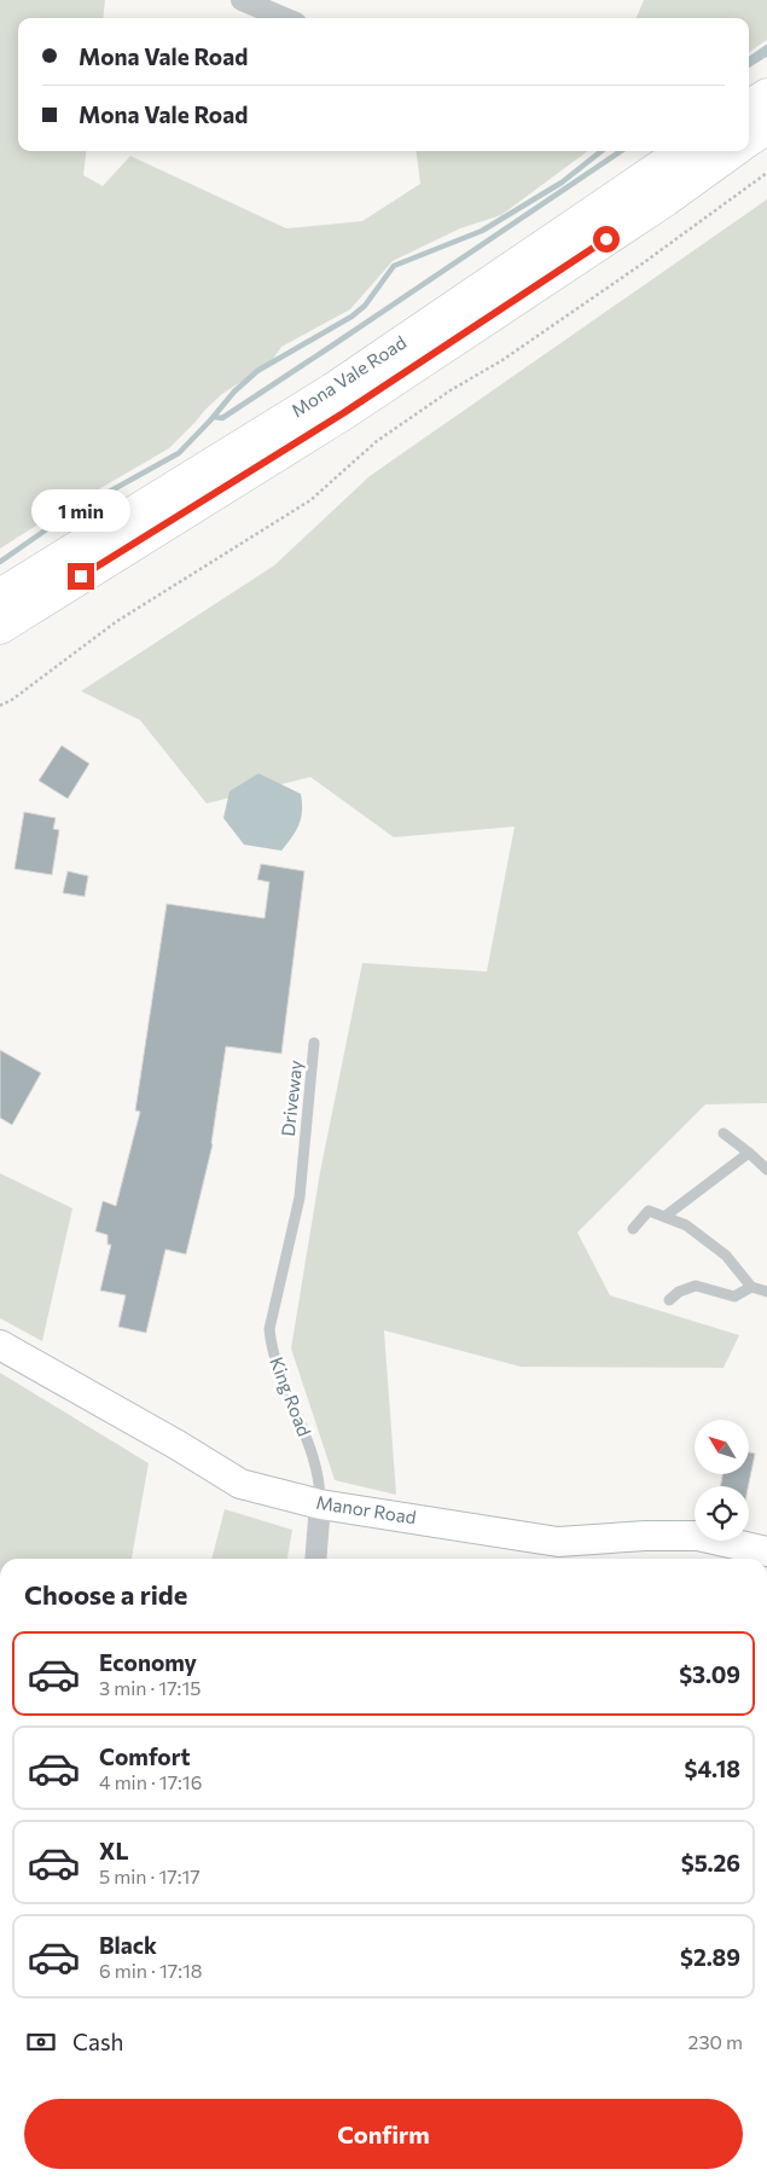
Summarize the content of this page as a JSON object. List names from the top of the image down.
{
  "streets": {
    "highway": ["Mona Vale Road"],
    "street": ["King Road", "Manor Road"],
    "lane": ["Driveway"]
  },
  "crossings": [
    ["Driveway", "King Road"],
    ["King Road", "Manor Road"]
  ],
  "north": "top left",
  "page": {
    "banner": ["Mona Vale Road", "Mona Vale Road"],
    "bubble": "1 min",
    "heading": "Choose a ride",
    "list": [
      {
        "name": "Economy",
        "note": "3 min · 17:15",
        "value": "$3.09"
      },
      {
        "name": "Comfort",
        "note": "4 min · 17:16",
        "value": "$4.18"
      },
      {
        "name": "XL",
        "note": "5 min · 17:17",
        "value": "$5.26"
      },
      {
        "name": "Black",
        "note": "6 min · 17:18",
        "value": "$2.89"
      }
    ],
    "pay": ["Cash", "230 m"],
    "buttons": "Confirm"
  }
}
